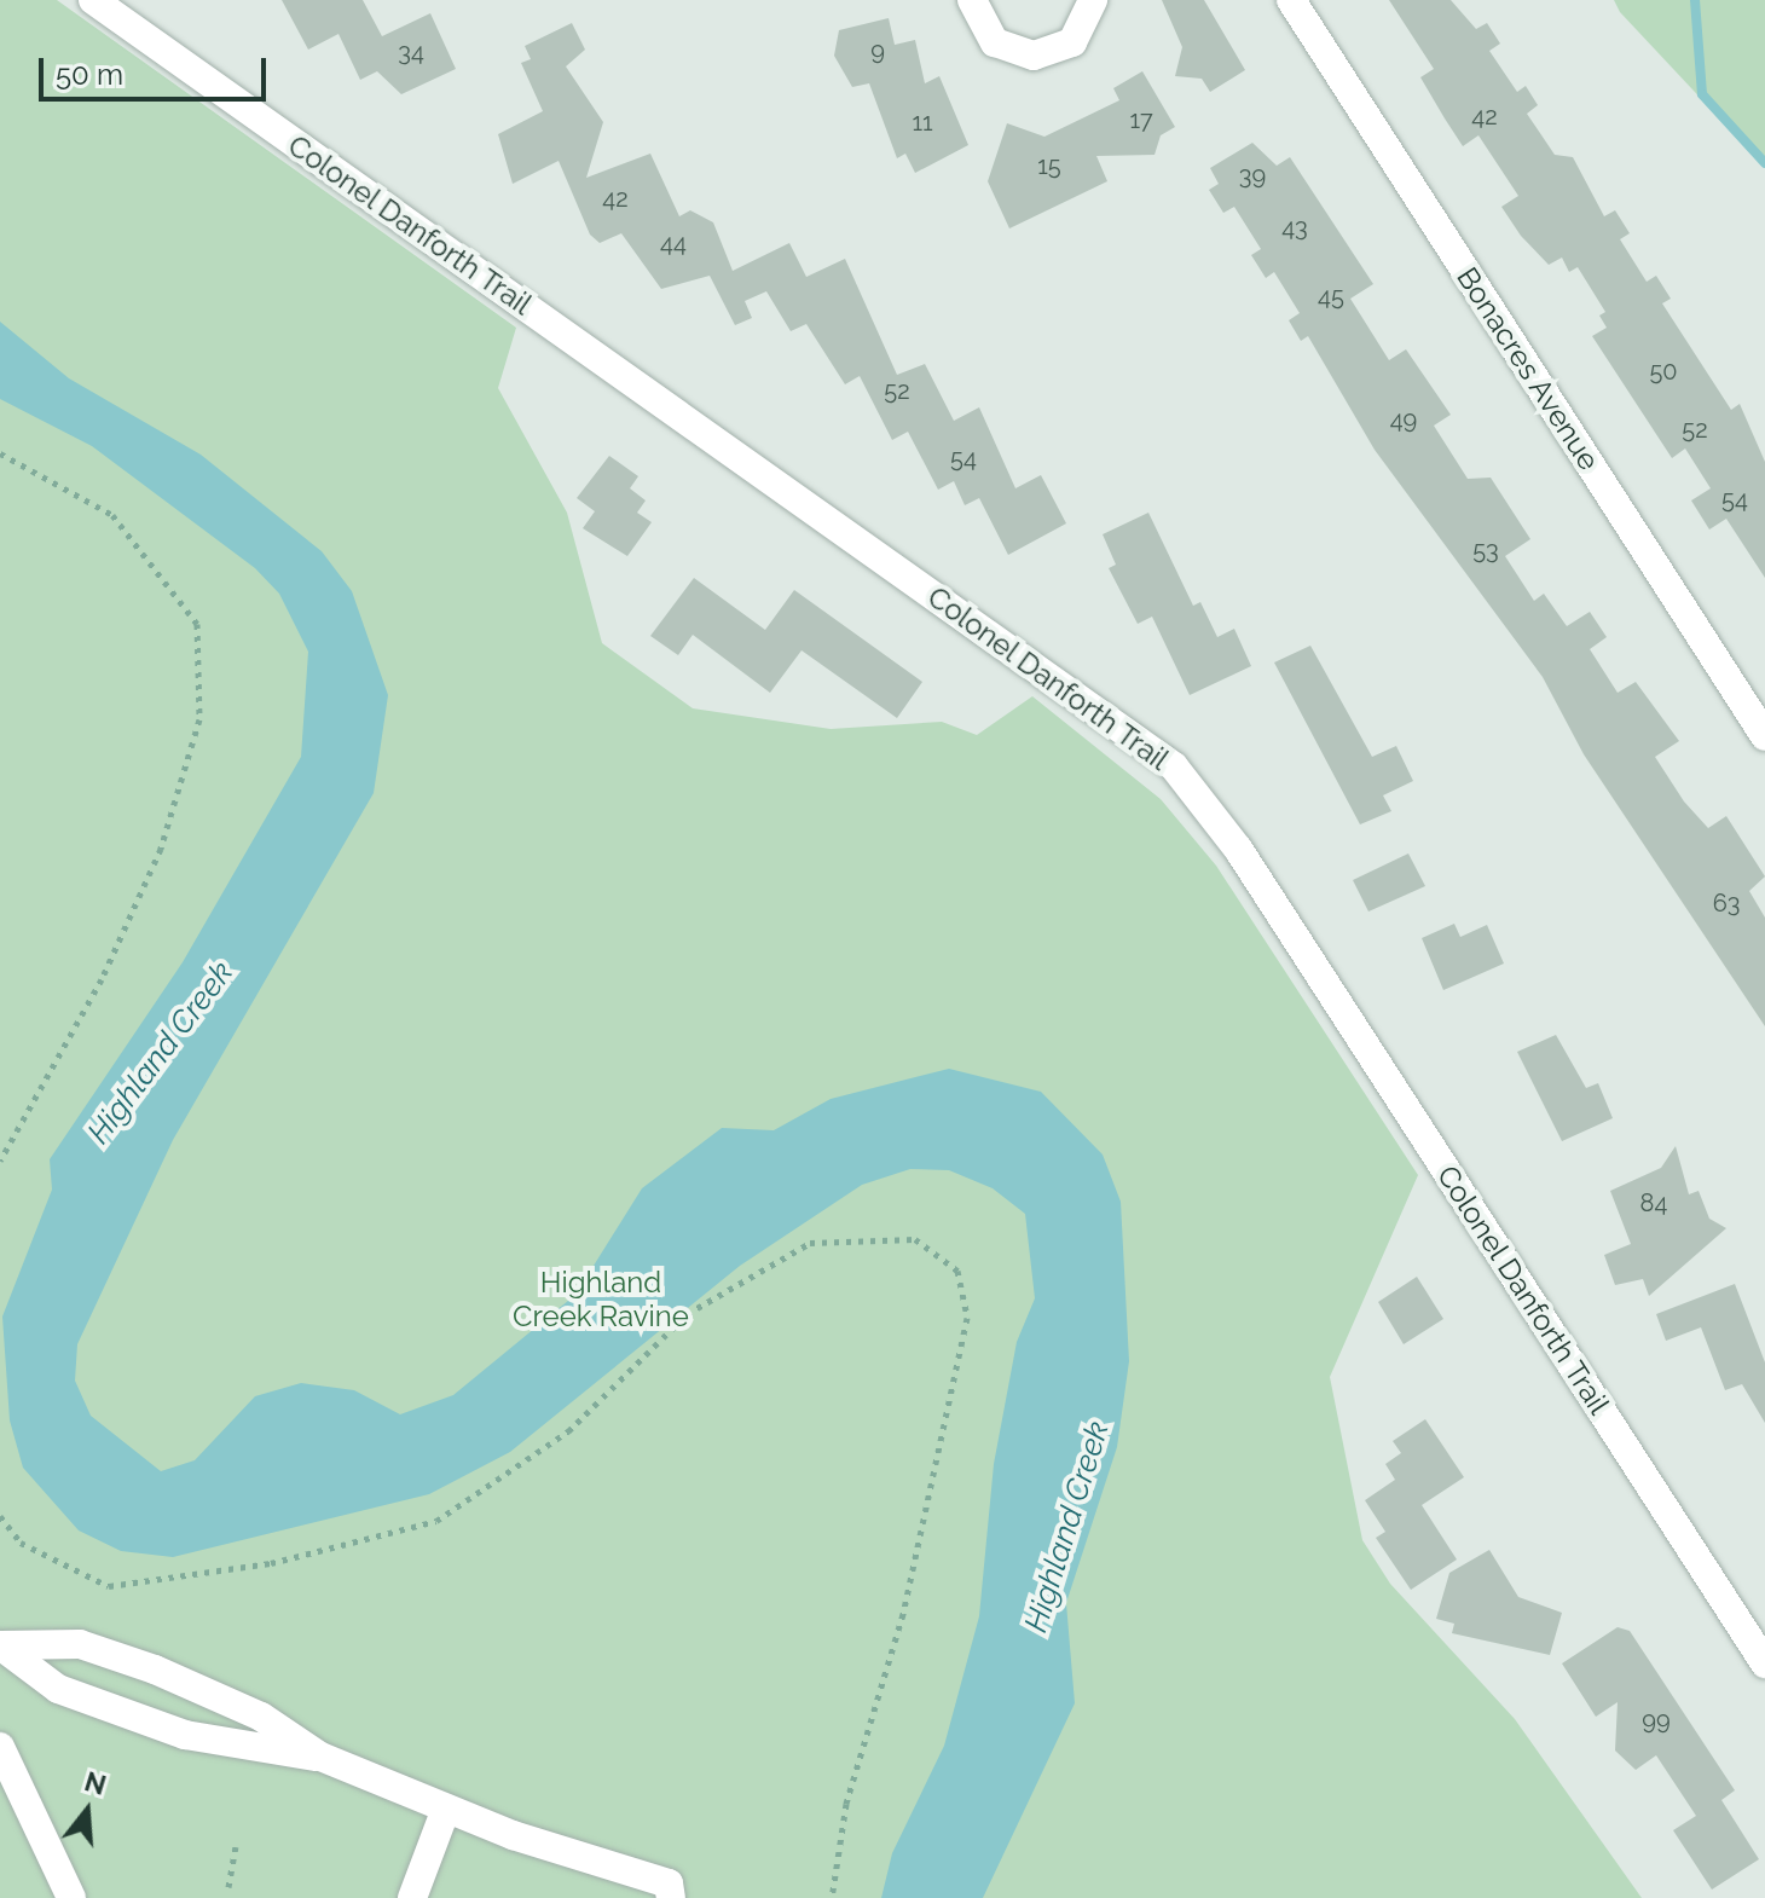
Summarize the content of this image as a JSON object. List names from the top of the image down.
{
  "streets": {
    "street": ["Colonel Danforth Trail", "Bonacres Avenue"]
  },
  "water": ["Highland Creek"],
  "parks": ["Highland Creek Ravine"],
  "house_numbers": [
    "9",
    "34",
    "42",
    "17",
    "11",
    "15",
    "39",
    "42",
    "43",
    "44",
    "45",
    "50",
    "52",
    "49",
    "52",
    "54",
    "54",
    "53",
    "63",
    "84",
    "99"
  ],
  "scale_bar": "50 m",
  "north": "top"
}
